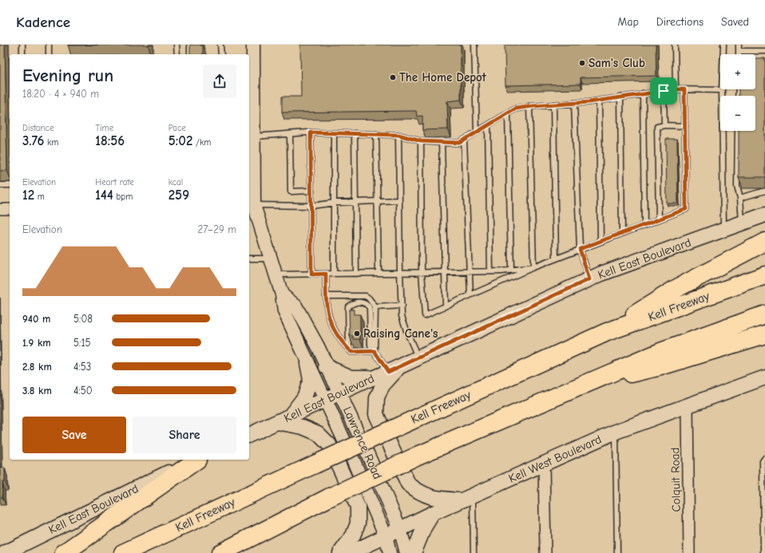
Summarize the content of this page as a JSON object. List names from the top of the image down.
{
  "streets": {
    "highway": ["Kell Freeway"],
    "main road": ["Kell East Boulevard", "Kell West Boulevard"],
    "street": ["Lawrence Road", "Colquit Road"]
  },
  "crossings": [
    ["Kell East Boulevard", "Lawrence Road"],
    ["Lawrence Road", "Kell West Boulevard"],
    ["Kell West Boulevard", "Colquit Road"]
  ],
  "places": ["Sam's Club", "The Home Depot", "Raising Cane's"],
  "page": {
    "header": "Kadence",
    "nav": ["Map", "Directions", "Saved"],
    "map_buttons": ["+", "−"],
    "heading": ["Evening run", "18:20 · 4 × 940 m"],
    "stats": [
      ["Distance", "3.76 km"],
      ["Time", "18:56"],
      ["Pace", "5:02 /km"],
      ["Elevation", "12 m"],
      ["Heart rate", "144 bpm"],
      ["kcal", "259"]
    ],
    "chart": ["Elevation", "27–29 m"],
    "list": [
      {
        "name": "940 m",
        "note": "5:08"
      },
      {
        "name": "1.9 km",
        "note": "5:15"
      },
      {
        "name": "2.8 km",
        "note": "4:53"
      },
      {
        "name": "3.8 km",
        "note": "4:50"
      }
    ],
    "buttons": ["Save", "Share"]
  }
}
